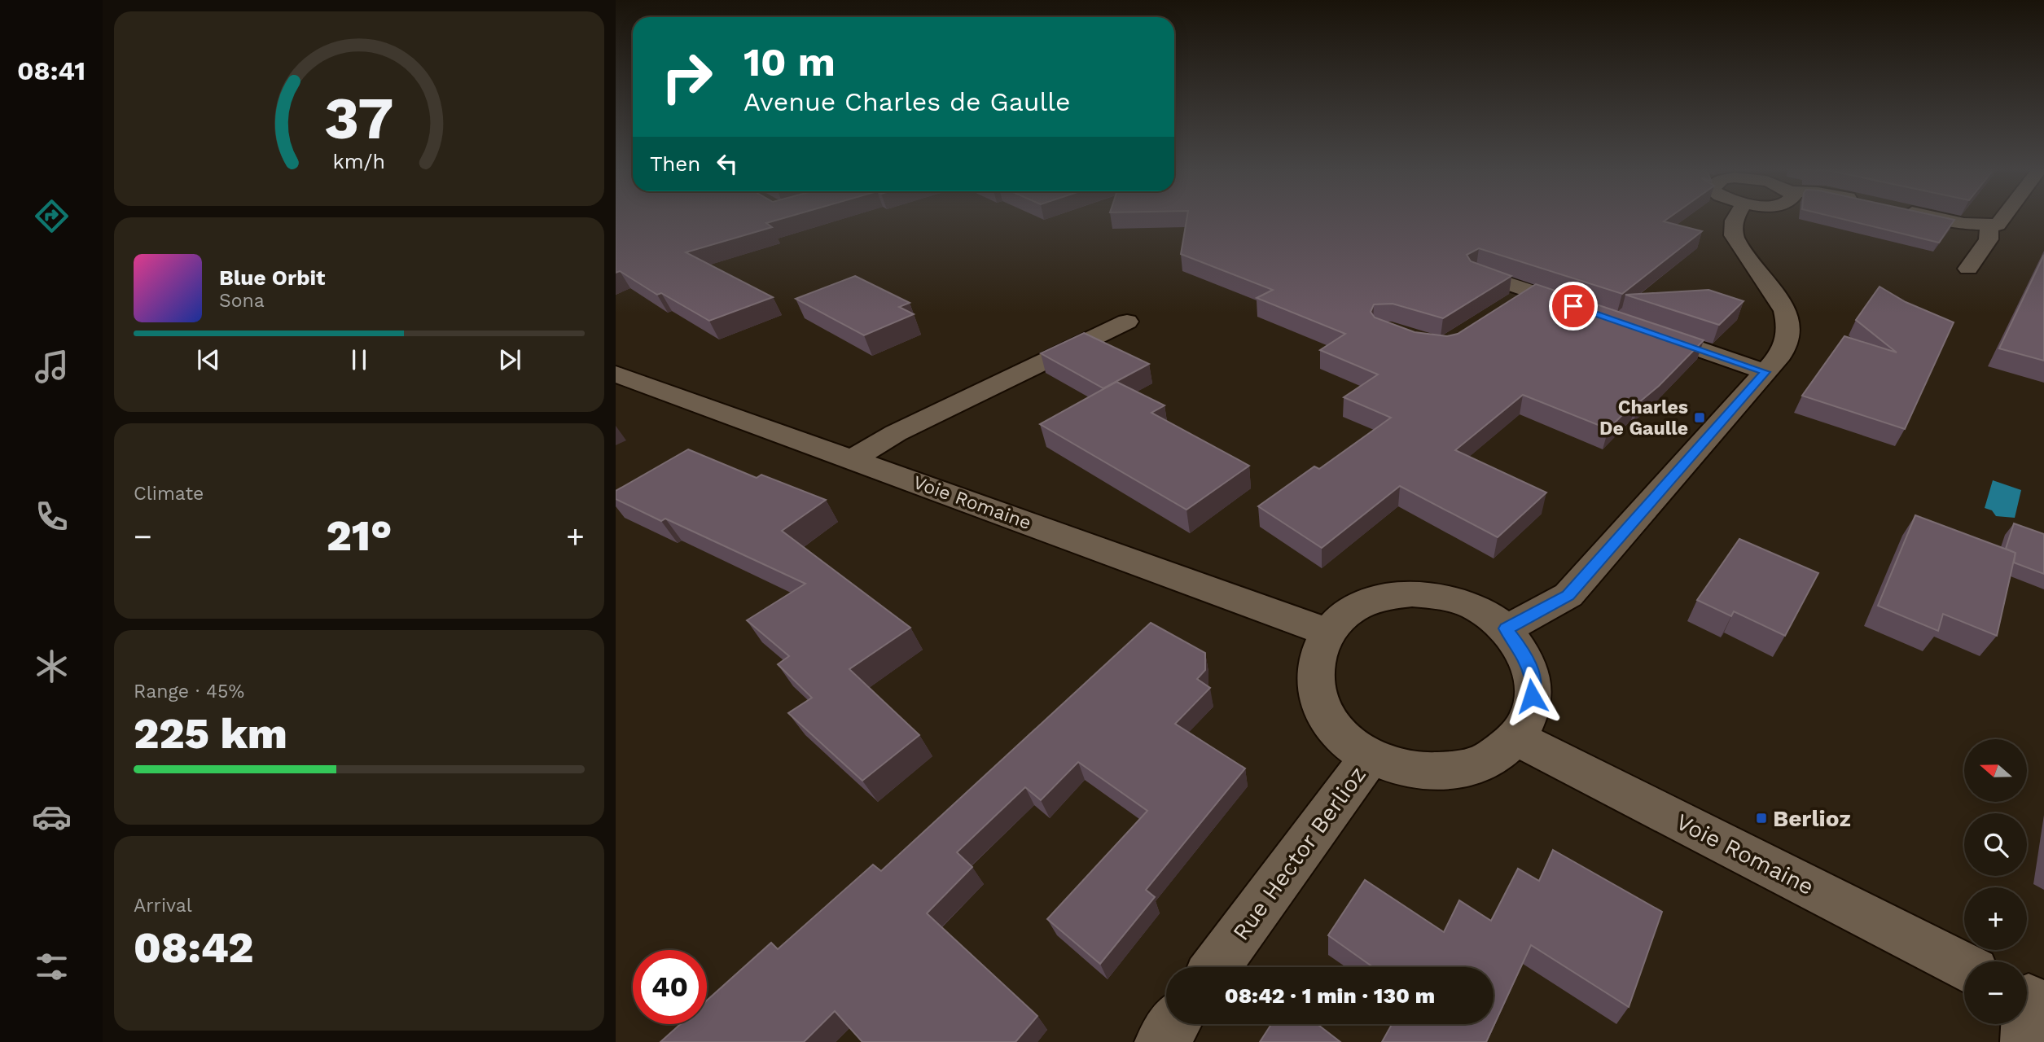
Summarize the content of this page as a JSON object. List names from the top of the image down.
{
  "streets": {
    "street": ["Voie Romaine", "Rue Hector Berlioz"]
  },
  "crossings": [
    ["Voie Romaine", "Rue Hector Berlioz"]
  ],
  "places": {
    "transit": ["Charles De Gaulle", "Berlioz"]
  },
  "north": "left",
  "page": {
    "tabs": "08:41",
    "turn": ["10 m", "Avenue Charles de Gaulle"],
    "then": "Then",
    "song": ["Blue Orbit", "Sona"],
    "tile": [
      "Climate",
      ["Range · 45%", "225 km"],
      ["Arrival", "08:42"]
    ],
    "heat": ["−", "21°", "+"],
    "map_buttons": ["+", "−"],
    "limit": "40",
    "trip": "08:42 · 1 min · 130 m",
    "gauge": ["37", "km/h"]
  }
}
